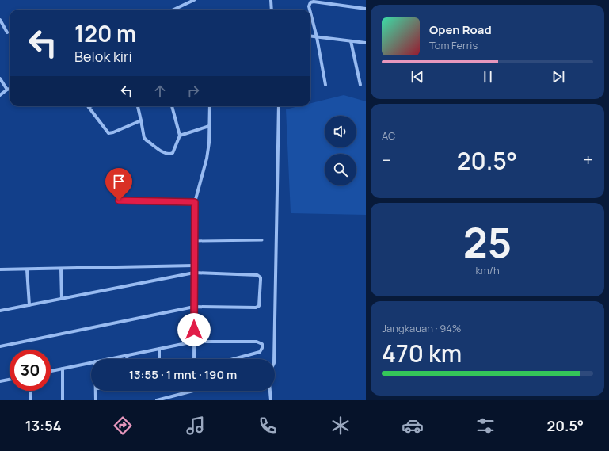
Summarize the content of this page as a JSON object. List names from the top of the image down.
{
  "page": {
    "turn": ["120 m", "Belok kiri"],
    "song": ["Open Road", "Tom Ferris"],
    "tile": [
      "AC",
      ["25", "km/h"],
      ["Jangkauan · 94%", "470 km"]
    ],
    "heat": ["−", "20.5°", "+"],
    "limit": "30",
    "trip": "13:55 · 1 mnt · 190 m",
    "tabs": ["13:54", "20.5°"]
  }
}
